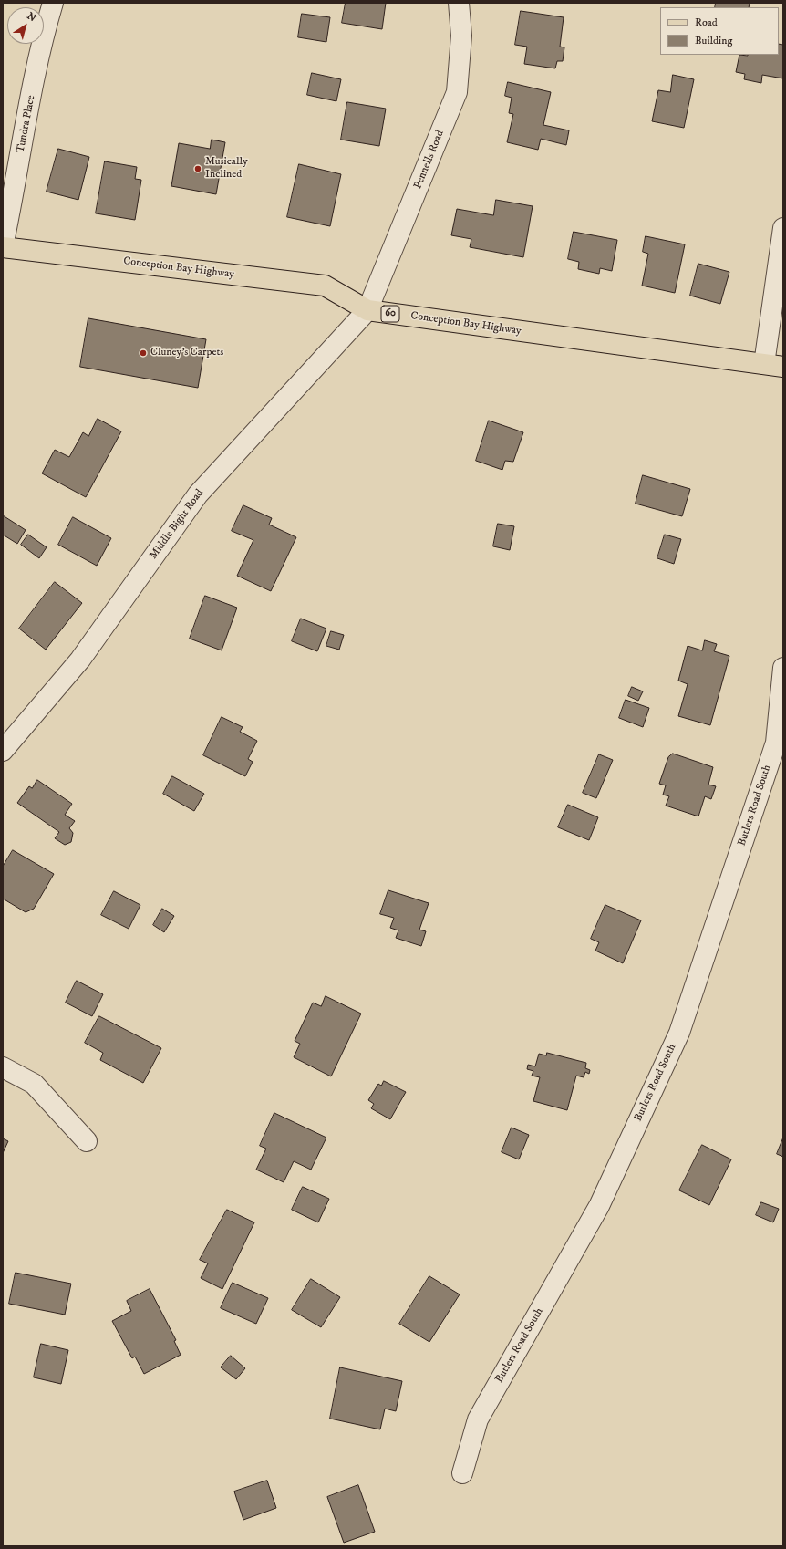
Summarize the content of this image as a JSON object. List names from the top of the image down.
{
  "streets": {
    "main road": ["Conception Bay Highway", "60"],
    "street": [
      "Tundra Place",
      "Pennells Road",
      "Middle Bight Road",
      "Butlers Road South"
    ]
  },
  "crossings": [
    ["Tundra Place", "Conception Bay Highway"],
    ["Pennells Road", "Conception Bay Highway"],
    ["Pennells Road", "Middle Bight Road"],
    ["Conception Bay Highway", "Middle Bight Road"]
  ],
  "places": ["Musically Inclined", "Cluney's Carpets"],
  "legend": ["Road", "Building"],
  "north": "top right"
}
